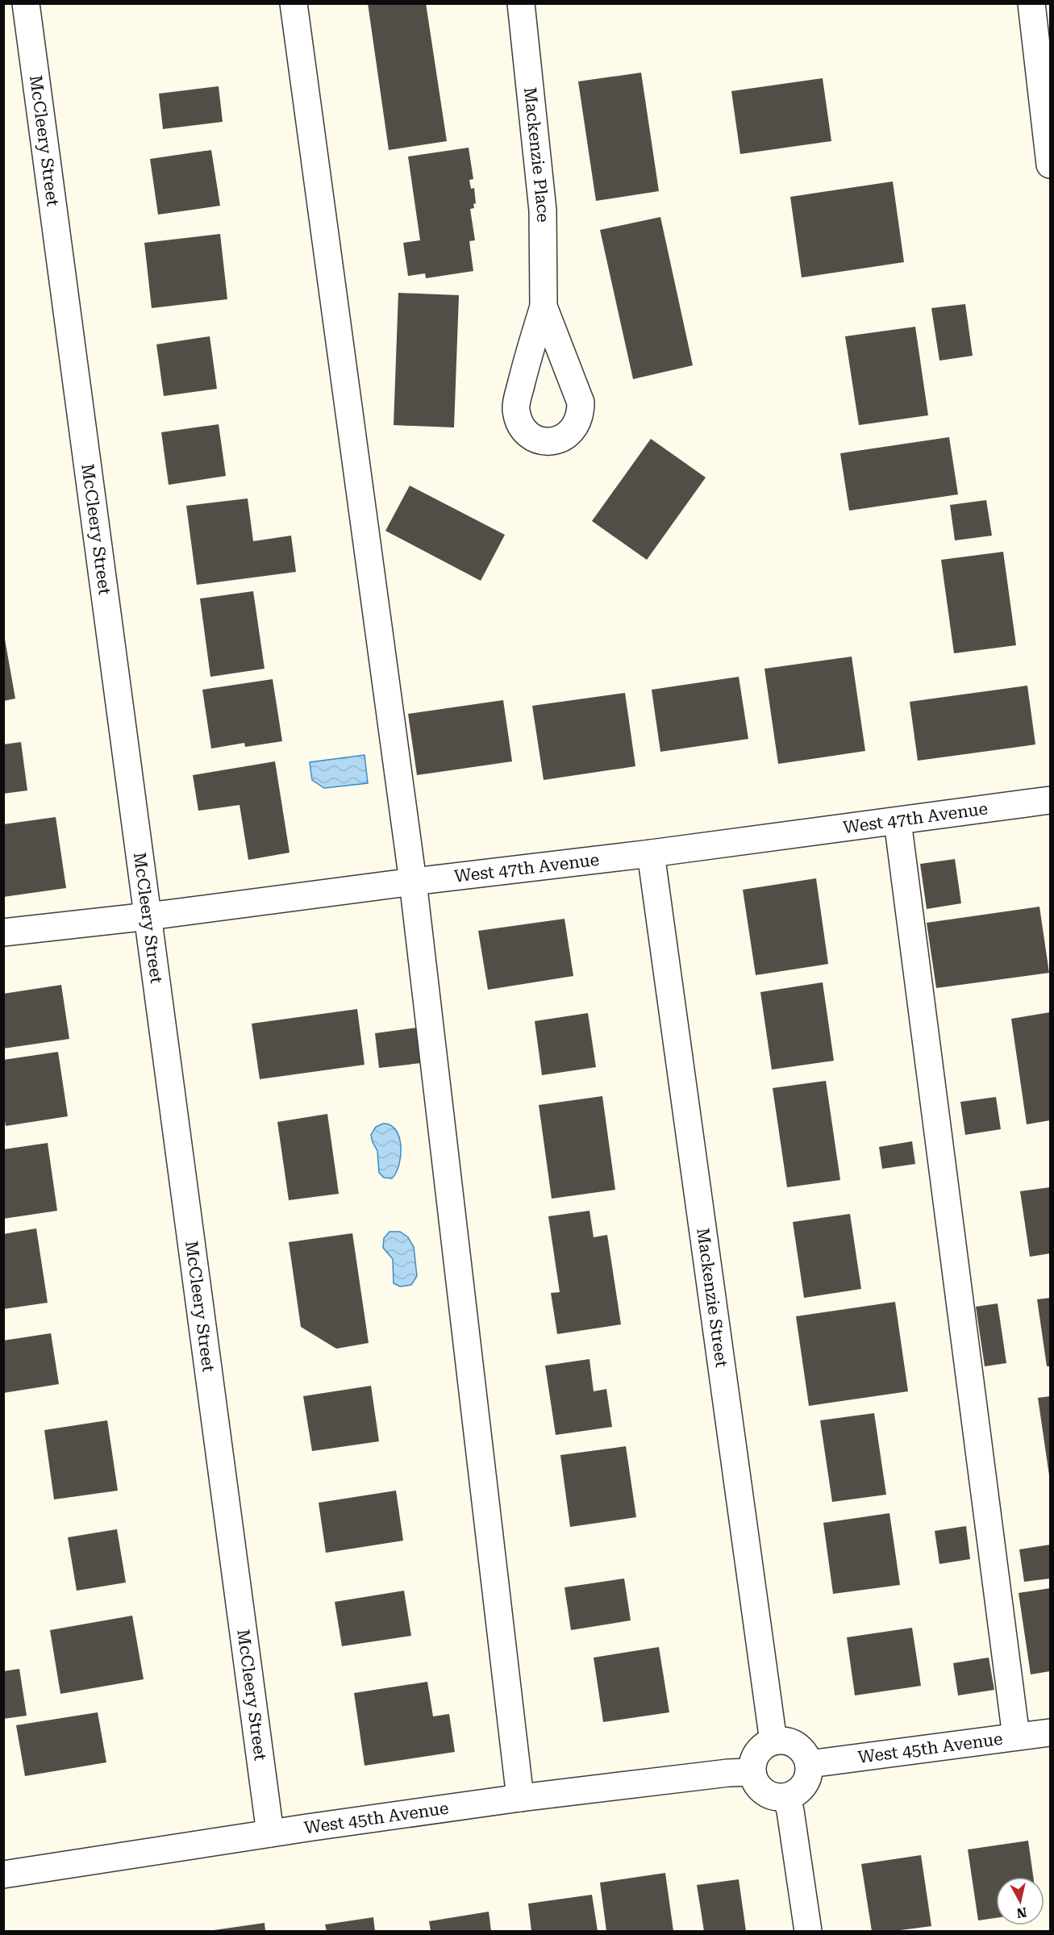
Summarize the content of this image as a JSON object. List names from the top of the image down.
{
  "streets": {
    "street": [
      "McCleery Street",
      "Mackenzie Place",
      "West 47th Avenue",
      "Mackenzie Street",
      "West 45th Avenue"
    ]
  },
  "crossings": [
    ["McCleery Street", "West 47th Avenue"],
    ["McCleery Street", "West 45th Avenue"],
    ["West 47th Avenue", "Mackenzie Street"],
    ["Mackenzie Street", "West 45th Avenue"]
  ],
  "north": "bottom"
}
